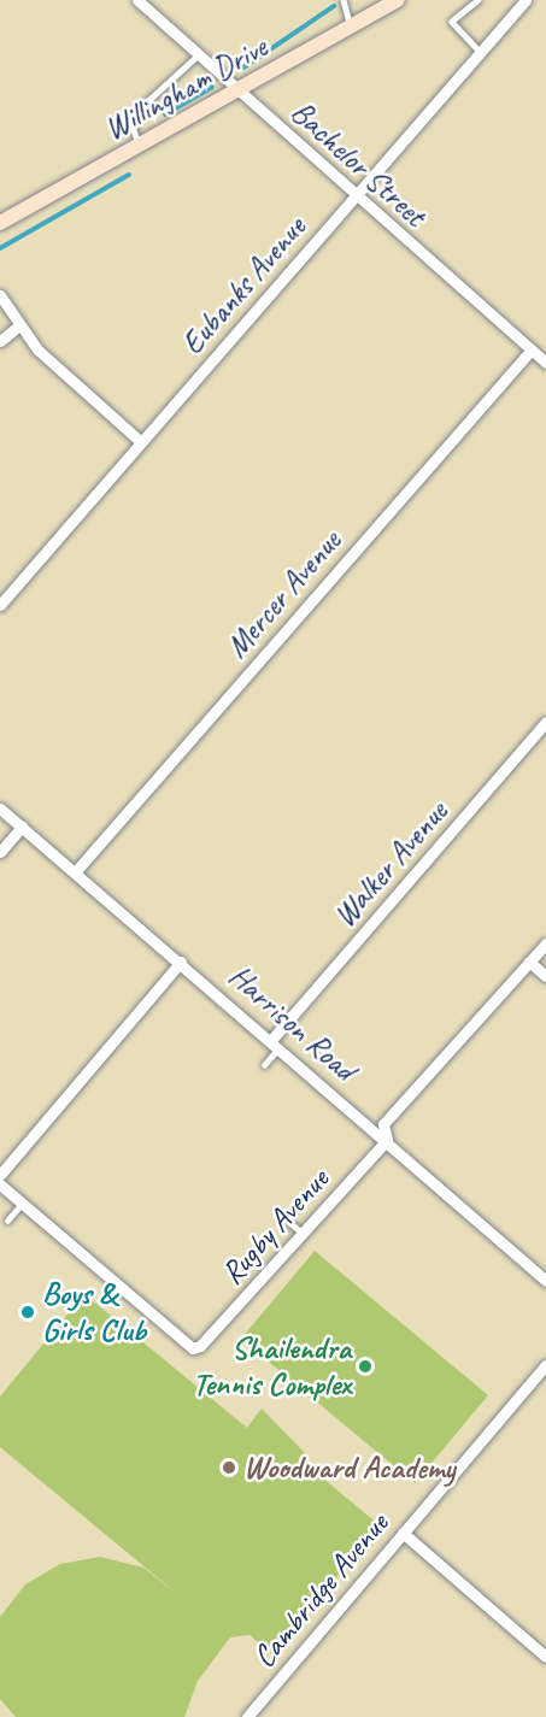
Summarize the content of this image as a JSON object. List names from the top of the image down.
{
  "streets": {
    "street": [
      "Willingham Drive",
      "Bachelor Street",
      "Eubanks Avenue",
      "Mercer Avenue",
      "Walker Avenue",
      "Harrison Road",
      "Rugby Avenue",
      "Cambridge Avenue"
    ]
  },
  "crossings": [
    ["Willingham Drive", "Bachelor Street"],
    ["Bachelor Street", "Eubanks Avenue"],
    ["Bachelor Street", "Mercer Avenue"],
    ["Mercer Avenue", "Harrison Road"],
    ["Walker Avenue", "Harrison Road"],
    ["Harrison Road", "Rugby Avenue"]
  ],
  "places": ["Boys & Girls Club", "Shailendra Tennis Complex", "Woodward Academy"]
}
